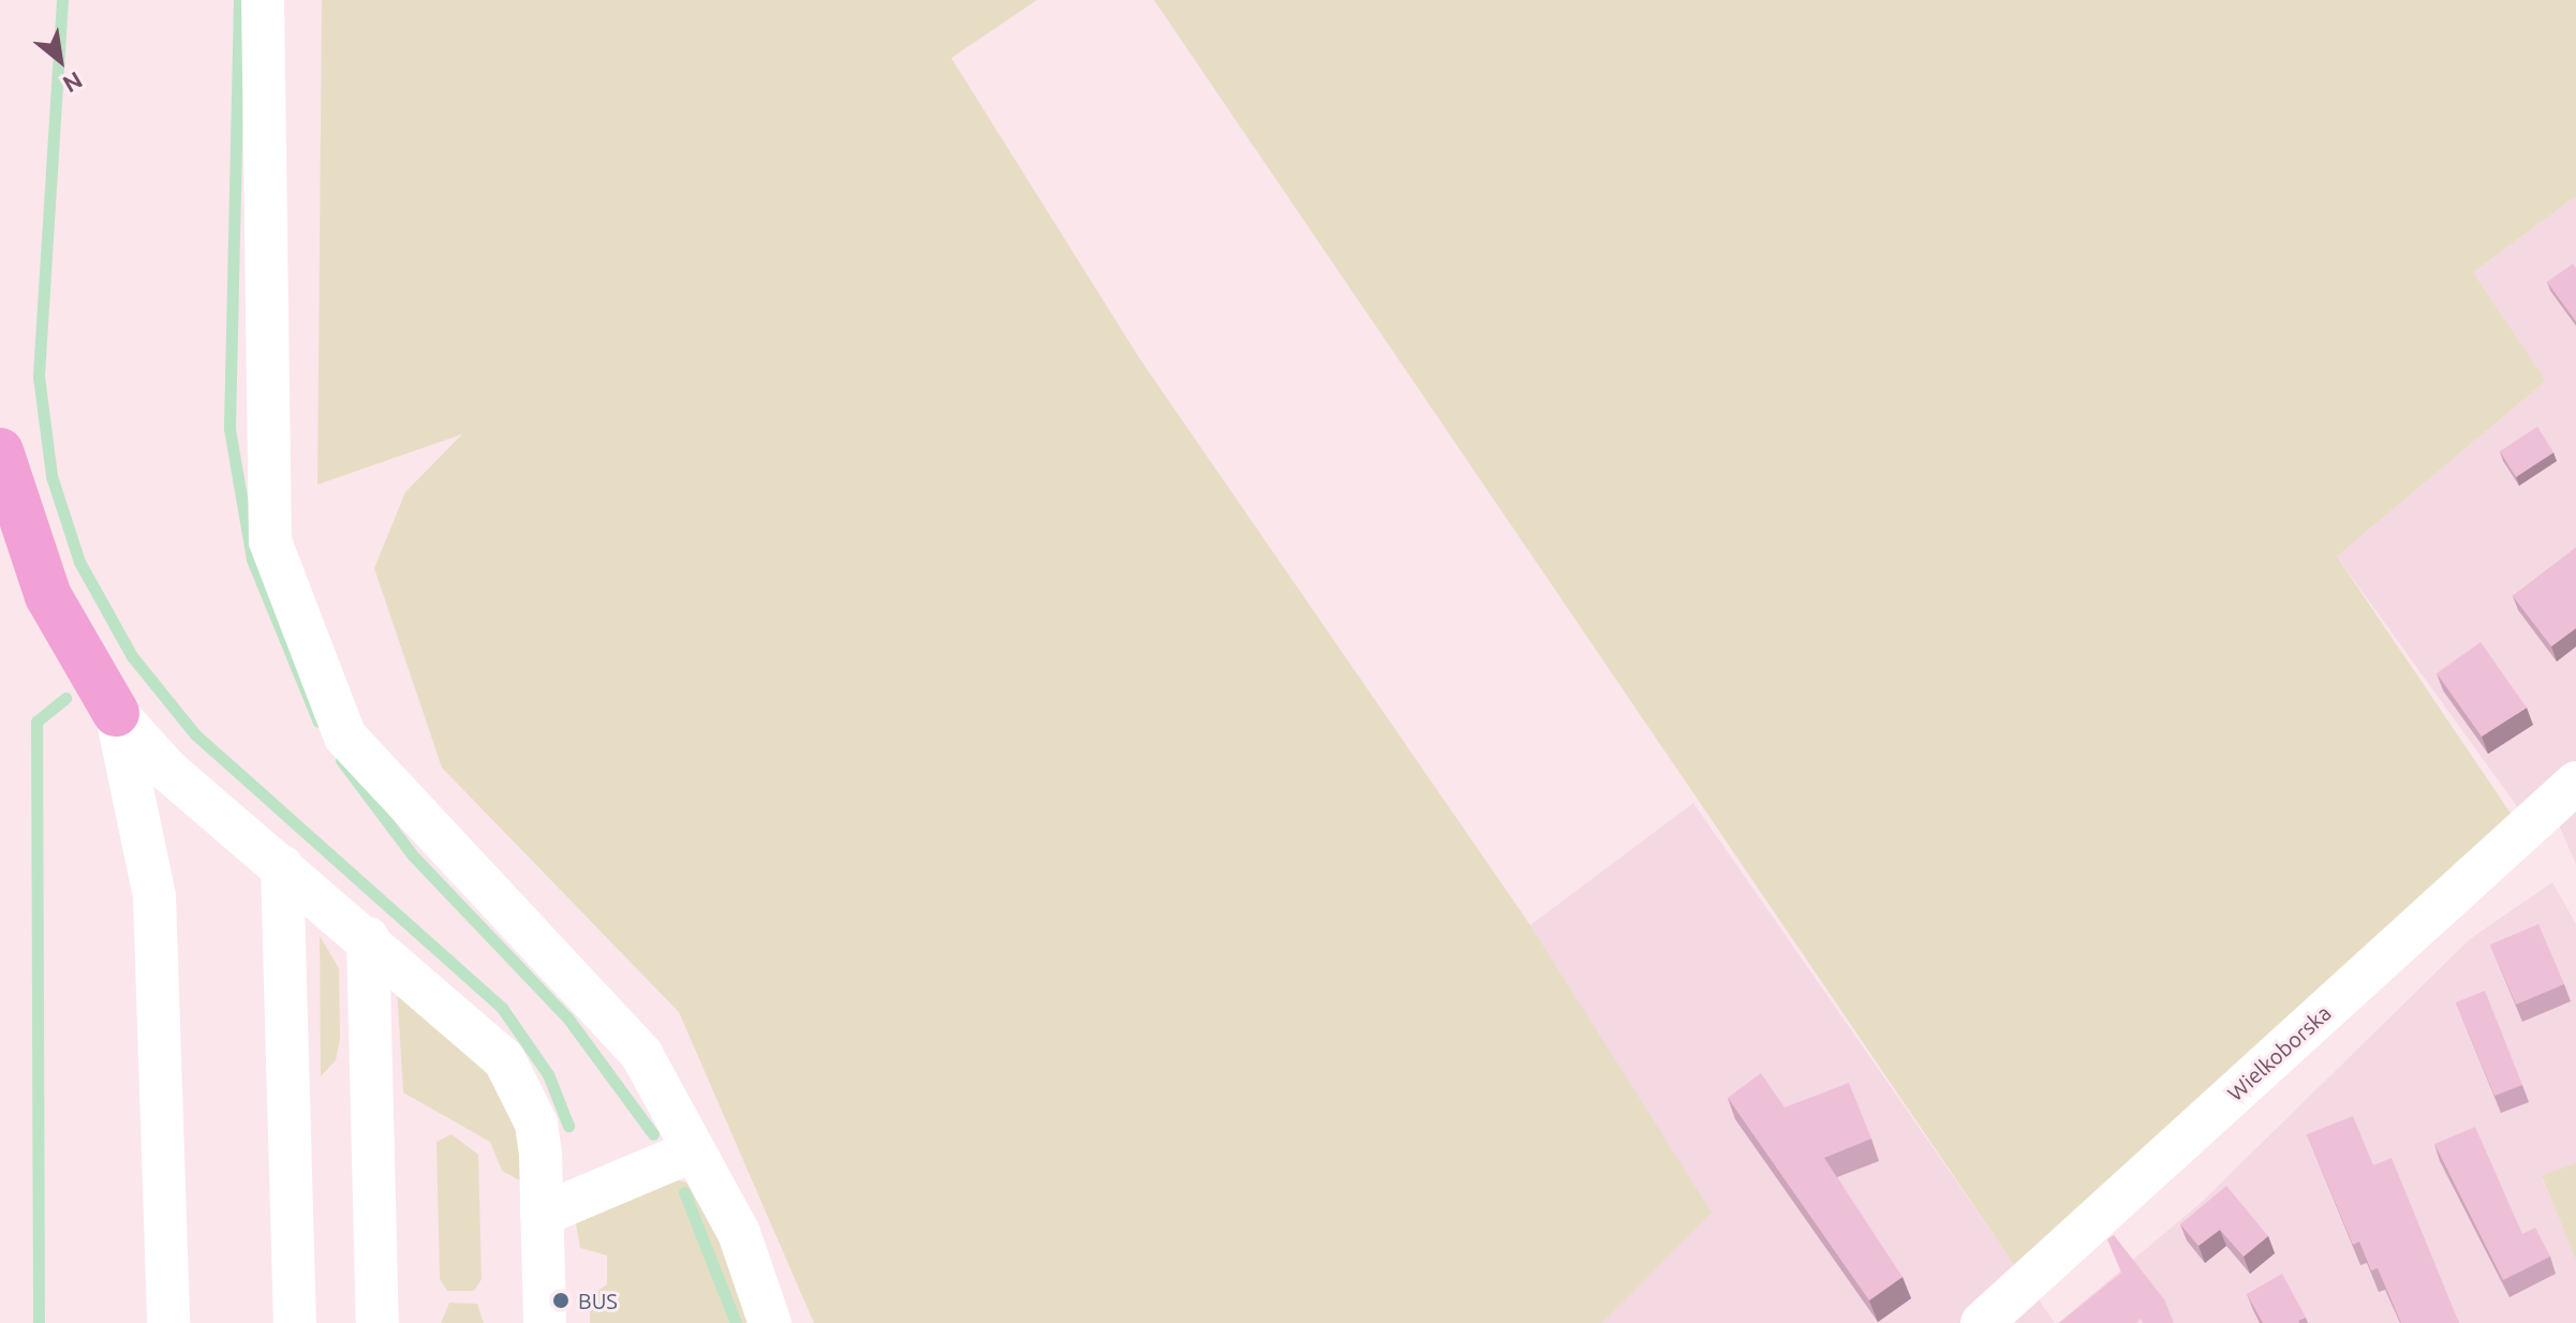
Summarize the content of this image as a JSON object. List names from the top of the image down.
{
  "streets": {
    "street": ["Wielkoborska"]
  },
  "places": ["BUS"],
  "north": "bottom right"
}
